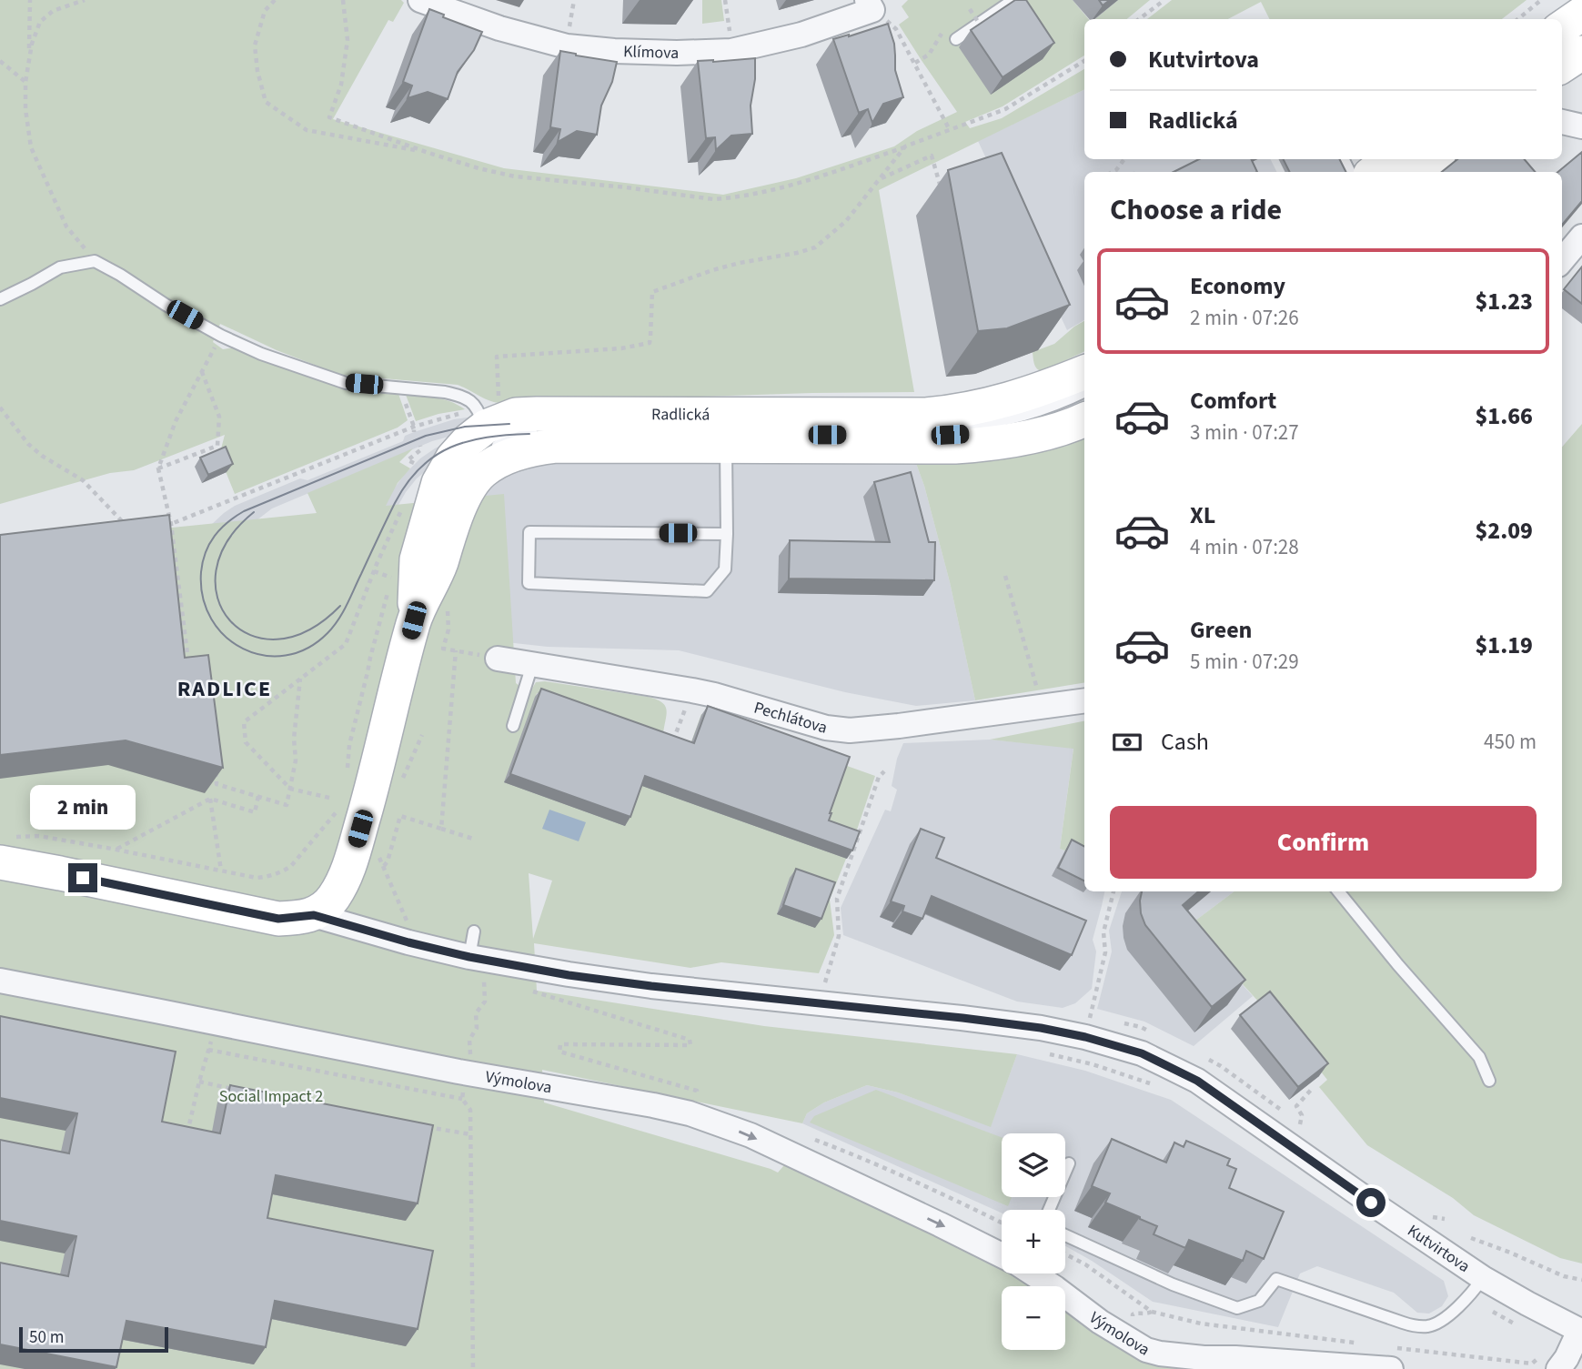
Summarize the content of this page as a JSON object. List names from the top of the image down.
{
  "streets": {
    "main road": ["Radlická"],
    "street": [
      "Klímova",
      "Pechlátova",
      "Výmolova",
      "Kutvirtova"
    ]
  },
  "crossings": [
    ["Radlická", "Kutvirtova"]
  ],
  "districts": ["RADLICE"],
  "parks": ["Social Impact 2"],
  "scale_bar": "50 m",
  "page": {
    "banner": ["Kutvirtova", "Radlická"],
    "heading": "Choose a ride",
    "list": [
      {
        "name": "Economy",
        "note": "2 min · 07:26",
        "value": "$1.23"
      },
      {
        "name": "Comfort",
        "note": "3 min · 07:27",
        "value": "$1.66"
      },
      {
        "name": "XL",
        "note": "4 min · 07:28",
        "value": "$2.09"
      },
      {
        "name": "Green",
        "note": "5 min · 07:29",
        "value": "$1.19"
      }
    ],
    "pay": ["Cash", "450 m"],
    "bubble": "2 min",
    "buttons": "Confirm",
    "map_buttons": ["+", "−"],
    "scale": "50 m"
  }
}
